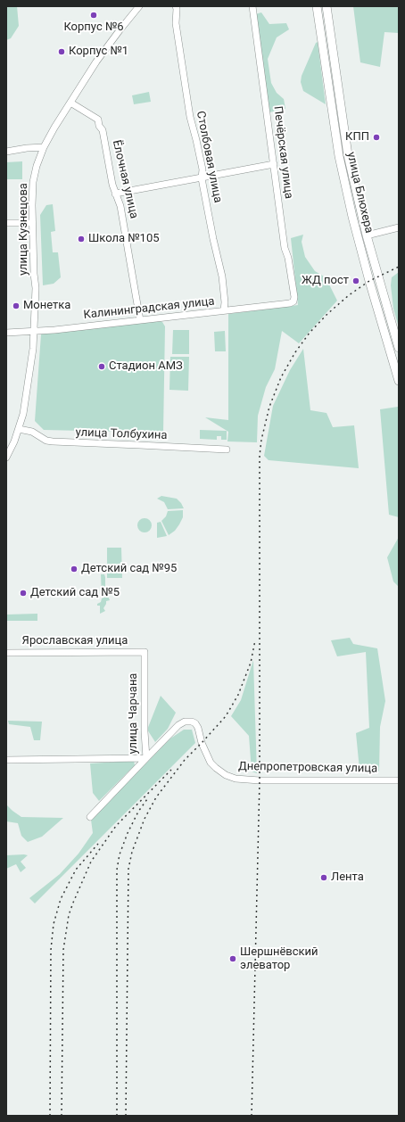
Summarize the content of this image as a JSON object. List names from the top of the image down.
{
  "streets": {
    "main road": ["улица Блюхера"],
    "street": [
      "Печёрская улица",
      "Столбовая улица",
      "Ёлочная улица",
      "улица Кузнецова",
      "Калининградская улица",
      "улица Толбухина",
      "Ярославская улица",
      "улица Чарчана",
      "Днепропетровская улица"
    ]
  },
  "crossings": [
    ["Печёрская улица", "Калининградская улица"],
    ["Столбовая улица", "Калининградская улица"],
    ["Ёлочная улица", "улица Кузнецова"],
    ["Ёлочная улица", "Калининградская улица"],
    ["улица Кузнецова", "Калининградская улица"],
    ["улица Кузнецова", "улица Толбухина"],
    ["Ярославская улица", "улица Чарчана"],
    ["улица Чарчана", "Днепропетровская улица"]
  ],
  "places": [
    "Корпус №6",
    "Корпус №1",
    "КПП",
    "Школа №105",
    "ЖД пост",
    "Монетка",
    "Стадион АМЗ",
    "Детский сад №95",
    "Детский сад №5",
    "Лента",
    "Шершнёвский элеватор"
  ]
}
